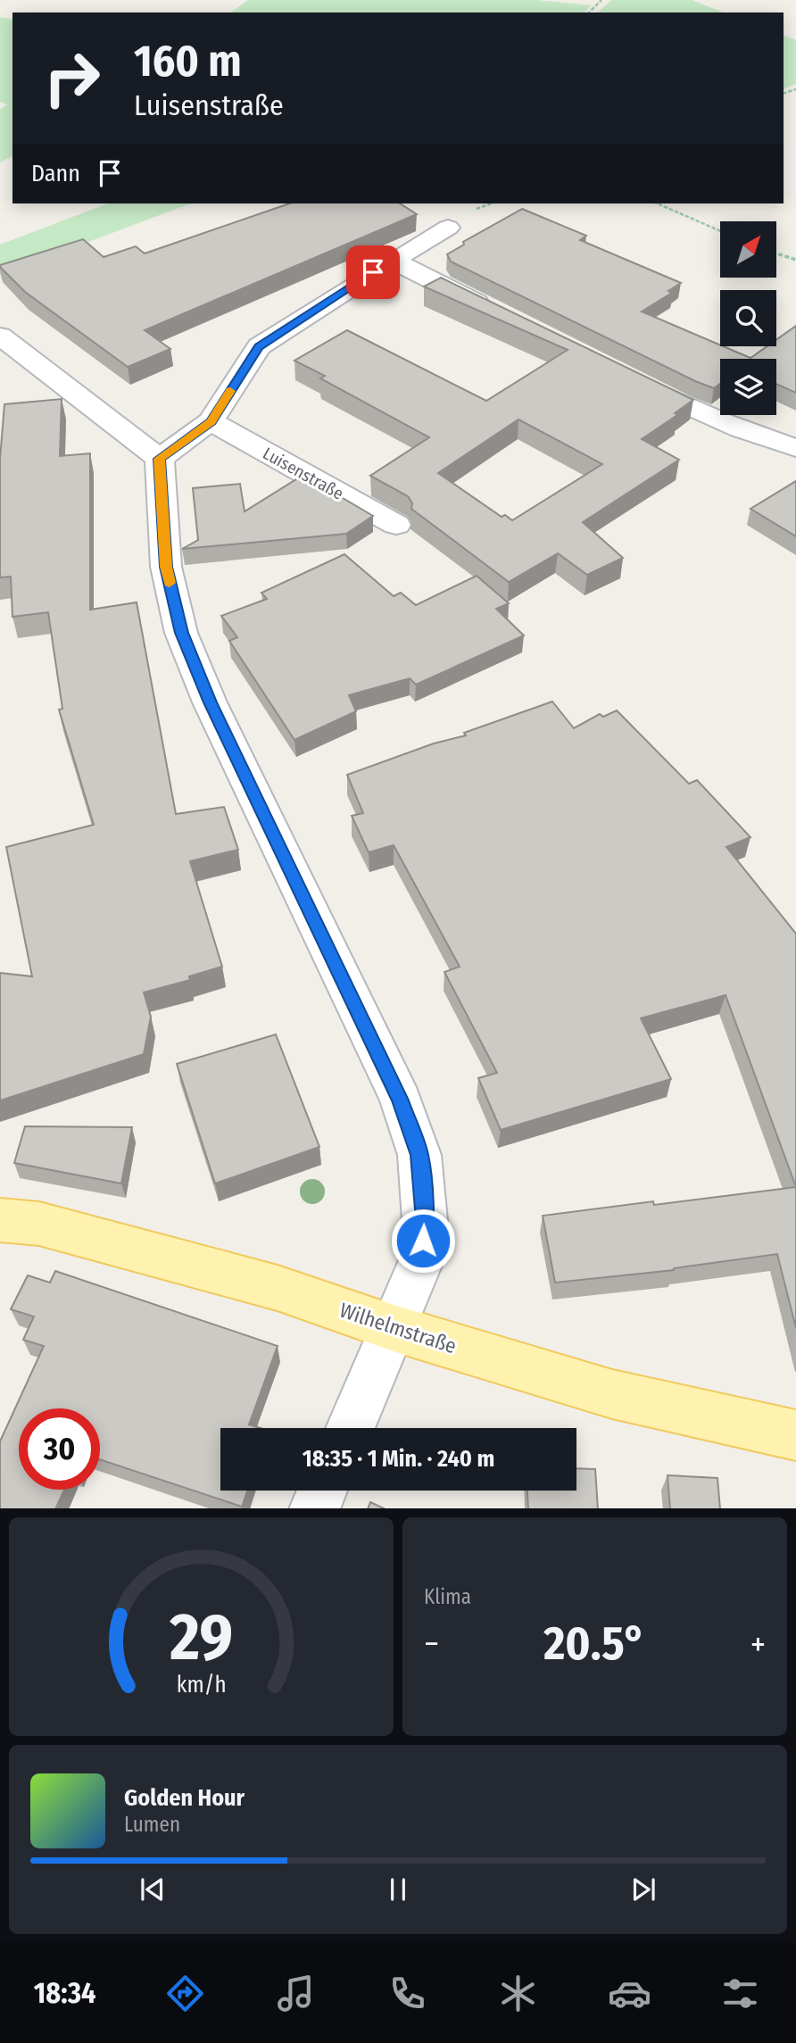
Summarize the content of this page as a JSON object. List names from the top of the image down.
{
  "streets": {
    "main road": ["Wilhelmstraße"],
    "street": ["Luisenstraße"]
  },
  "north": "top right",
  "page": {
    "turn": ["160 m", "Luisenstraße"],
    "then": "Dann",
    "limit": "30",
    "trip": "18:35 · 1 Min. · 240 m",
    "tile": "Klima",
    "heat": ["−", "20.5°", "+"],
    "song": ["Golden Hour", "Lumen"],
    "tabs": "18:34",
    "gauge": ["29", "km/h"]
  }
}
